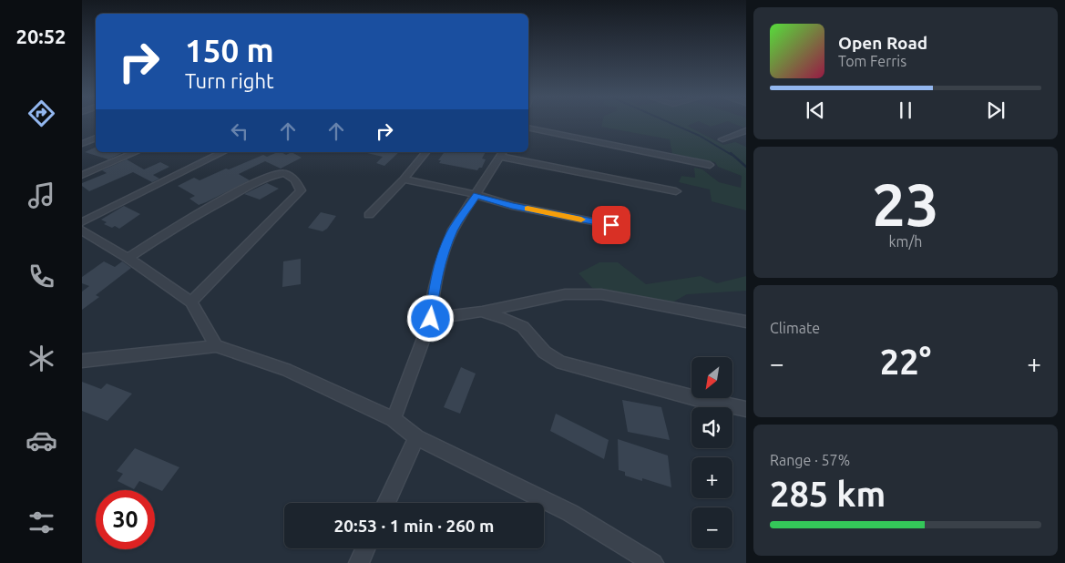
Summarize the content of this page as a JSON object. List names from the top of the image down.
{
  "north": "bottom left",
  "page": {
    "tabs": "20:52",
    "turn": ["150 m", "Turn right"],
    "song": ["Open Road", "Tom Ferris"],
    "tile": [
      ["23", "km/h"],
      "Climate",
      ["Range · 57%", "285 km"]
    ],
    "heat": ["−", "22°", "+"],
    "map_buttons": ["+", "−"],
    "limit": "30",
    "trip": "20:53 · 1 min · 260 m"
  }
}
